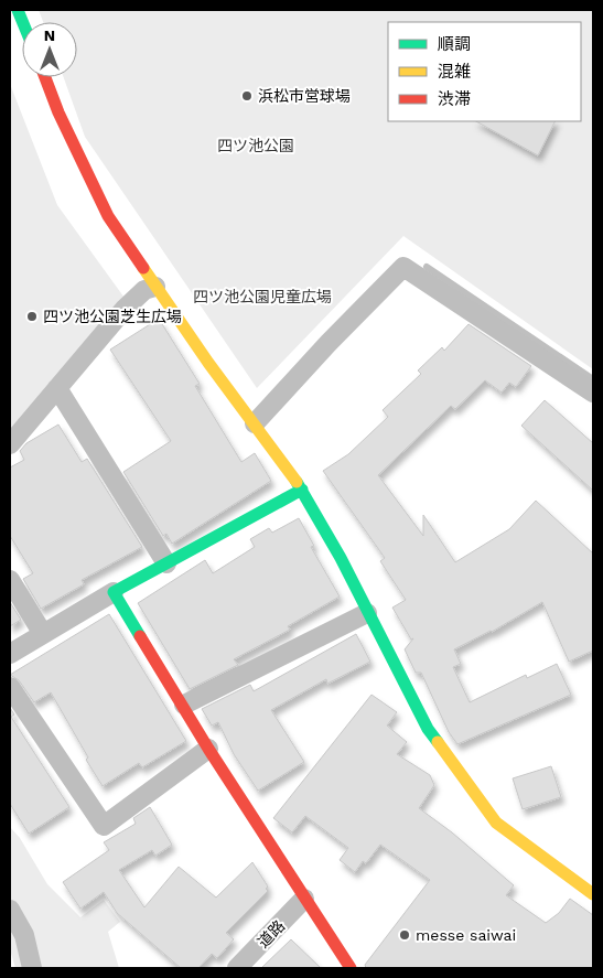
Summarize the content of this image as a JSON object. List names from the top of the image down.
{
  "streets": {
    "street": ["道路"]
  },
  "parks": ["四ツ池公園", "四ツ池公園児童広場"],
  "places": ["浜松市営球場", "四ツ池公園芝生広場", "messe saiwai"],
  "legend": ["順調", "混雑", "渋滞"],
  "north": "top"
}
